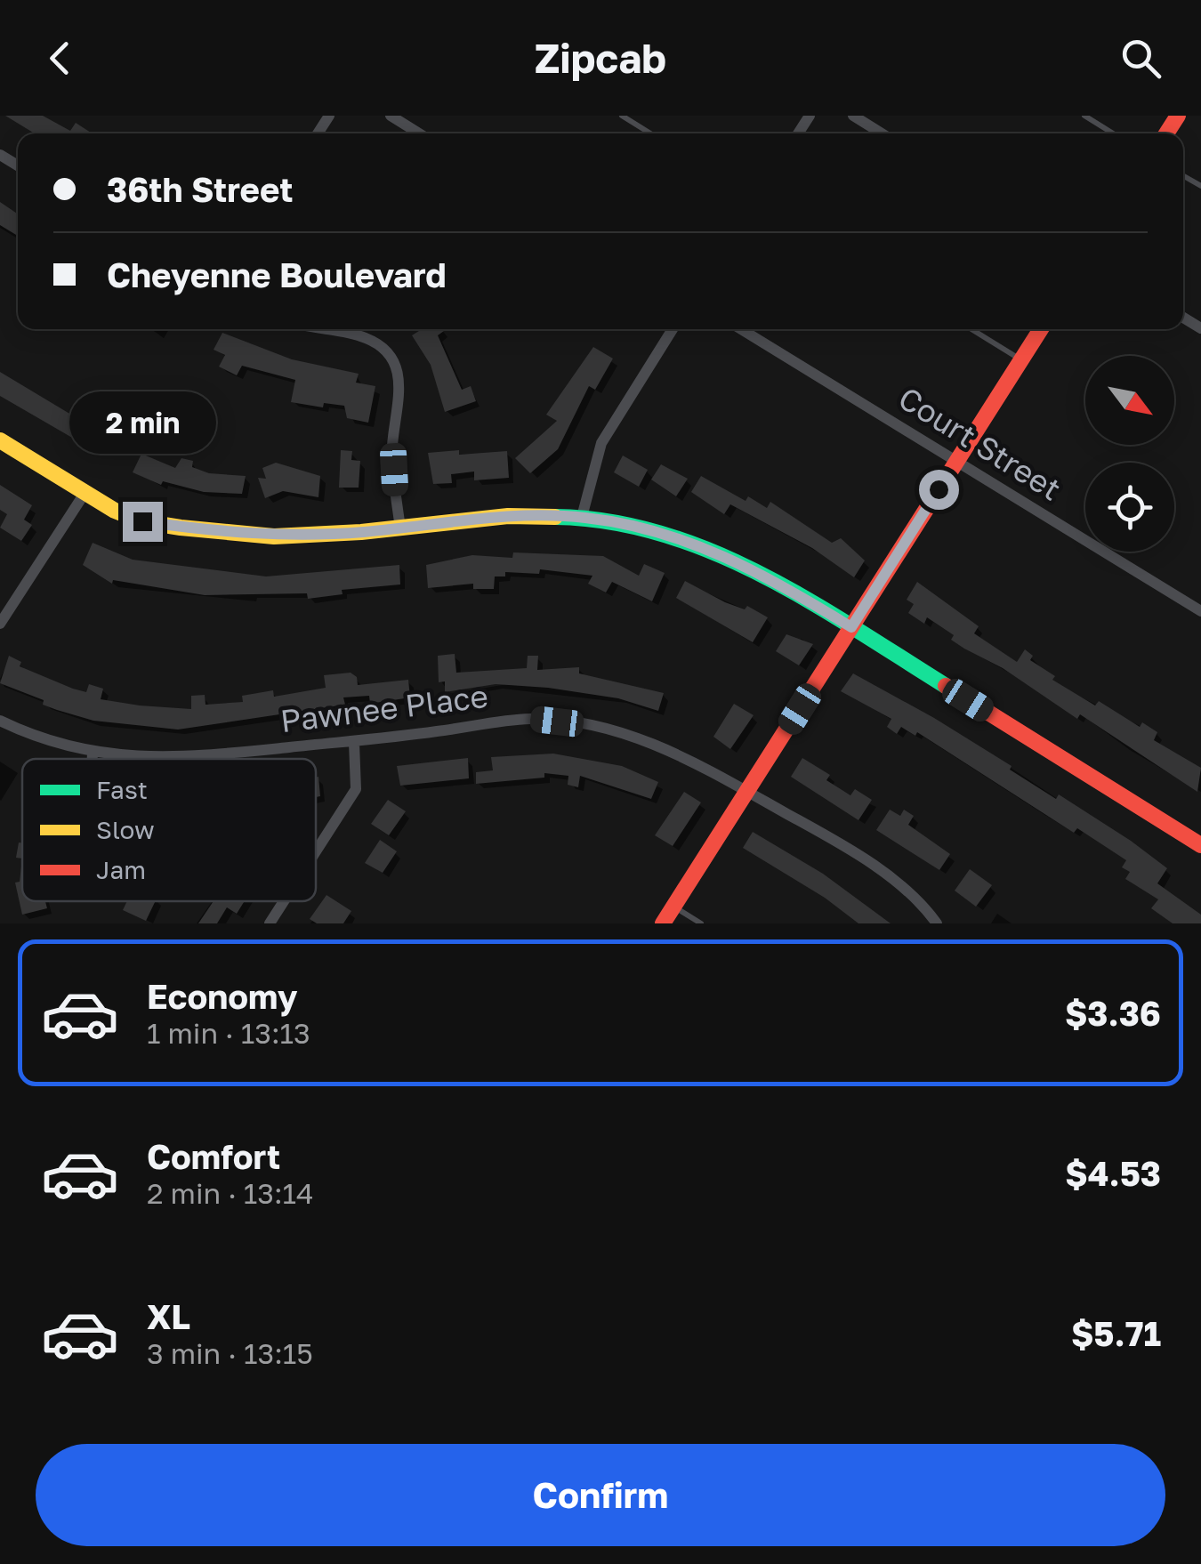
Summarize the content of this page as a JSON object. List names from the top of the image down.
{
  "streets": {
    "street": ["Court Street", "Pawnee Place"]
  },
  "legend": ["Fast", "Slow", "Jam"],
  "north": "bottom right",
  "page": {
    "header": "Zipcab",
    "banner": ["36th Street", "Cheyenne Boulevard"],
    "bubble": "2 min",
    "list": [
      {
        "name": "Economy",
        "note": "1 min · 13:13",
        "value": "$3.36"
      },
      {
        "name": "Comfort",
        "note": "2 min · 13:14",
        "value": "$4.53"
      },
      {
        "name": "XL",
        "note": "3 min · 13:15",
        "value": "$5.71"
      }
    ],
    "buttons": "Confirm"
  }
}
